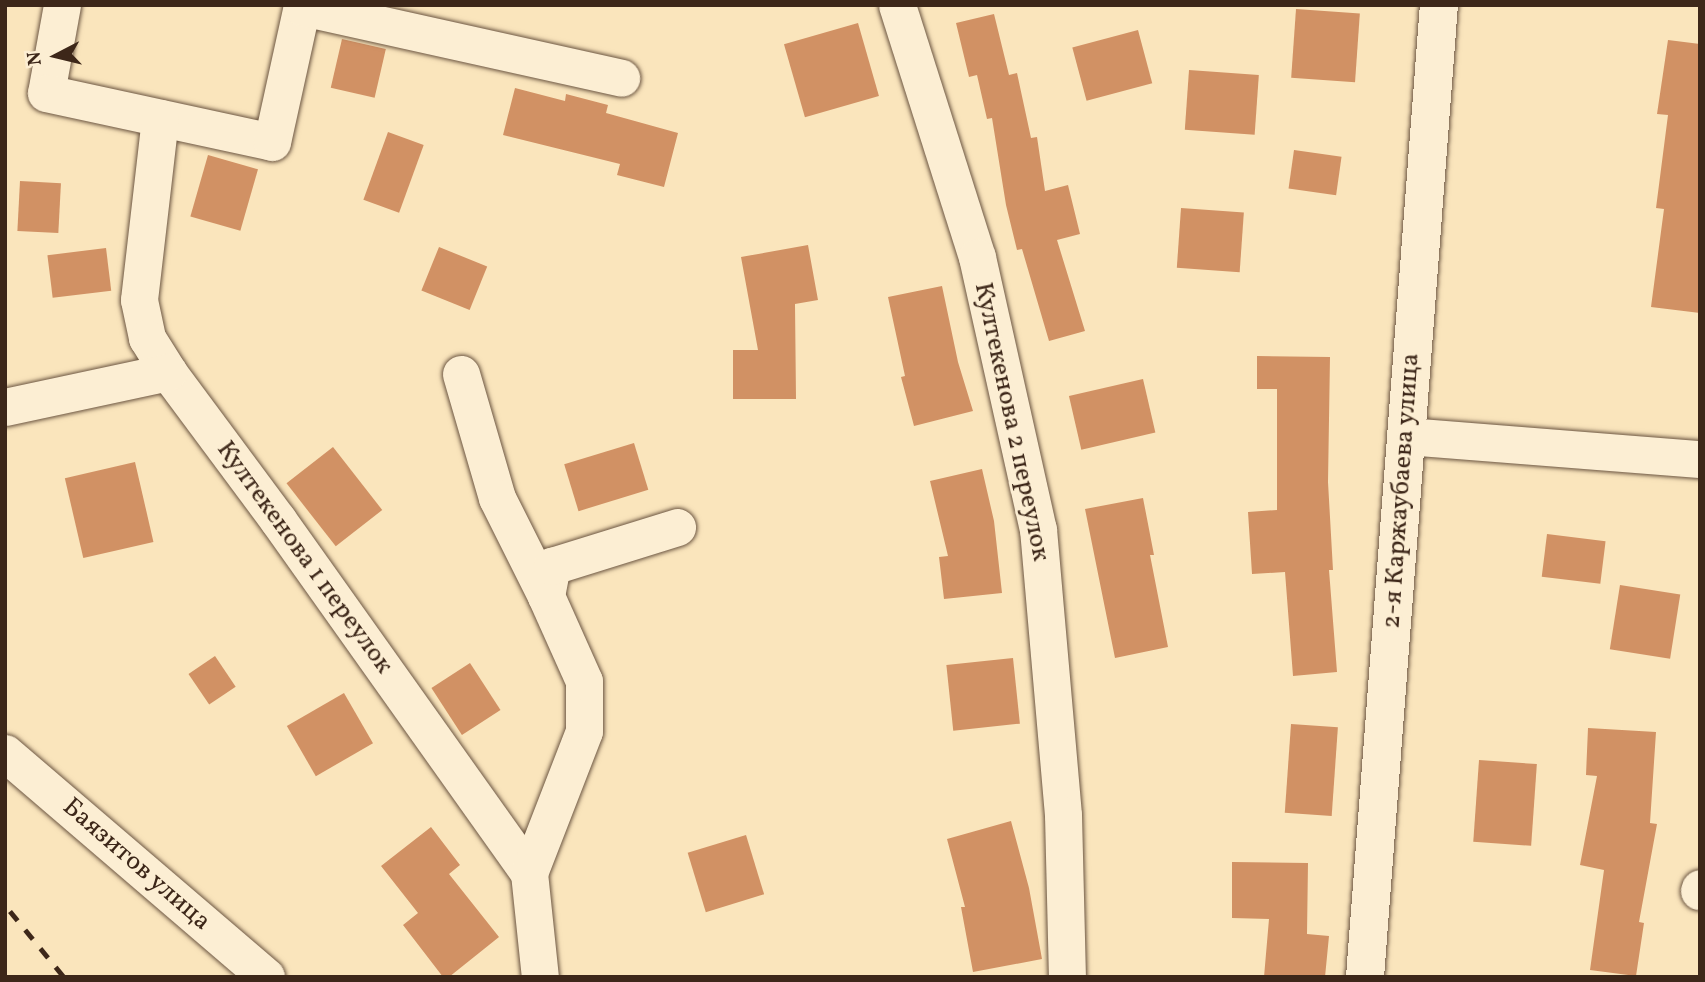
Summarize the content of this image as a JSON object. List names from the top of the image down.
{
  "streets": {
    "street": [
      "Култекенова 2 переулок",
      "2-я Каржаубаева улица",
      "Култекенова 1 переулок",
      "Баязитов улица"
    ]
  },
  "north": "left"
}
